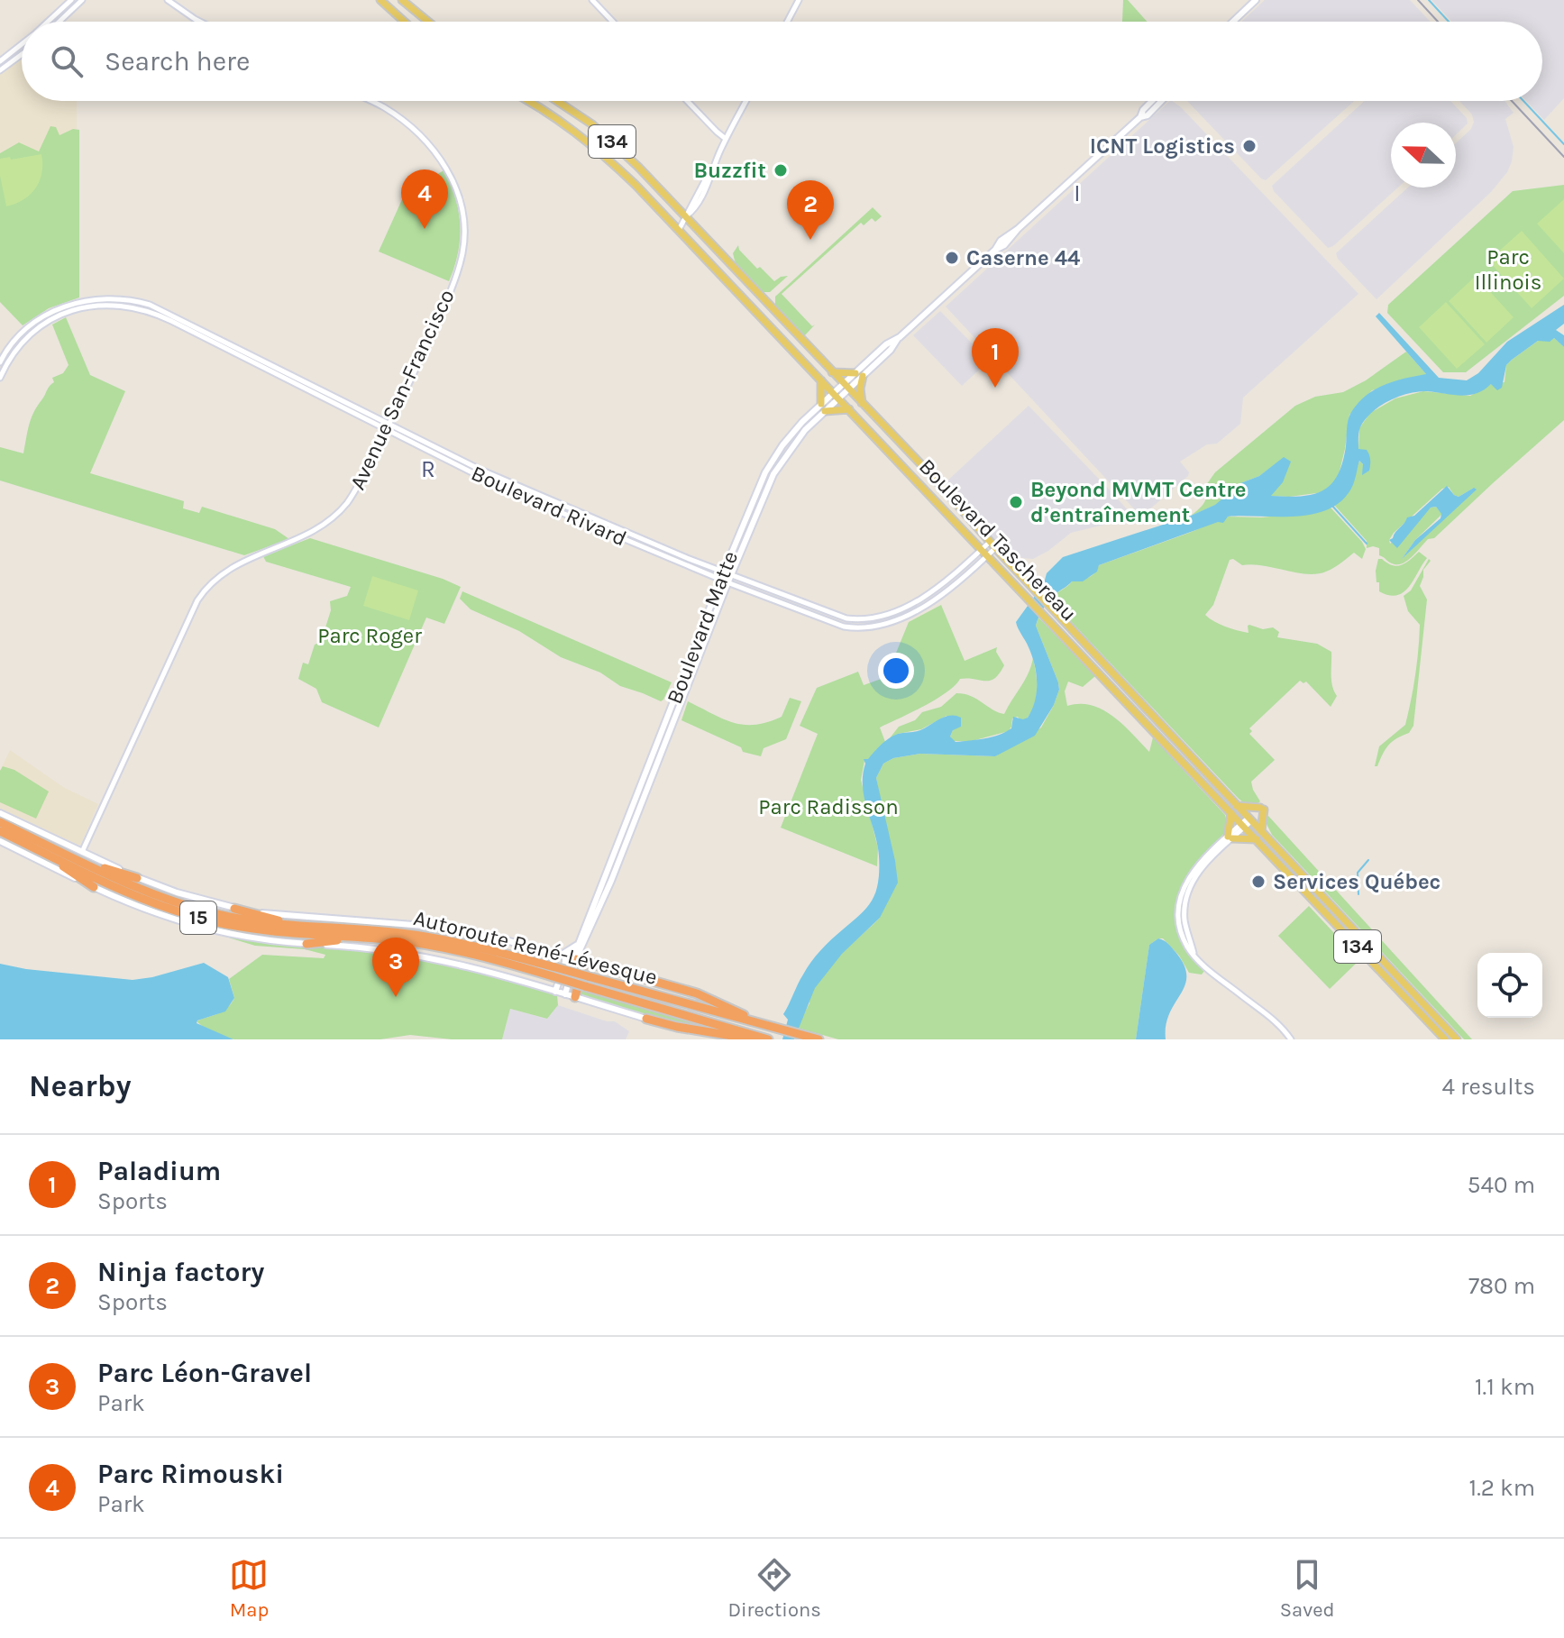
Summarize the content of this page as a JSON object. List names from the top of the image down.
{
  "streets": {
    "highway": ["15", "Autoroute René-Lévesque"],
    "main road": ["134", "Boulevard Taschereau", "Boulevard Matte"],
    "street": ["Avenue San-Francisco", "Boulevard Rivard"]
  },
  "crossings": [
    ["Avenue San-Francisco", "Boulevard Rivard"],
    ["Avenue San-Francisco", "Autoroute René-Lévesque"],
    ["Boulevard Rivard", "Boulevard Taschereau"],
    ["Boulevard Rivard", "Boulevard Matte"],
    ["Boulevard Taschereau", "Boulevard Matte"]
  ],
  "districts": ["I", "R"],
  "parks": ["Parc Illinois", "Parc Roger", "Parc Radisson"],
  "places": [
    "ICNT Logistics",
    "Buzzfit",
    "Caserne 44",
    "Beyond MVMT Centre d’entraînement",
    "Services Québec"
  ],
  "north": "left",
  "page": {
    "search": "Search here",
    "pins": [
      "4",
      "2",
      "1",
      "3"
    ],
    "heading": ["Nearby", "4 results"],
    "list": [
      {
        "mark": "1",
        "name": "Paladium",
        "note": "Sports",
        "value": "540 m"
      },
      {
        "mark": "2",
        "name": "Ninja factory",
        "note": "Sports",
        "value": "780 m"
      },
      {
        "mark": "3",
        "name": "Parc Léon-Gravel",
        "note": "Park",
        "value": "1.1 km"
      },
      {
        "mark": "4",
        "name": "Parc Rimouski",
        "note": "Park",
        "value": "1.2 km"
      }
    ],
    "nav": ["Map", "Directions", "Saved"]
  }
}
